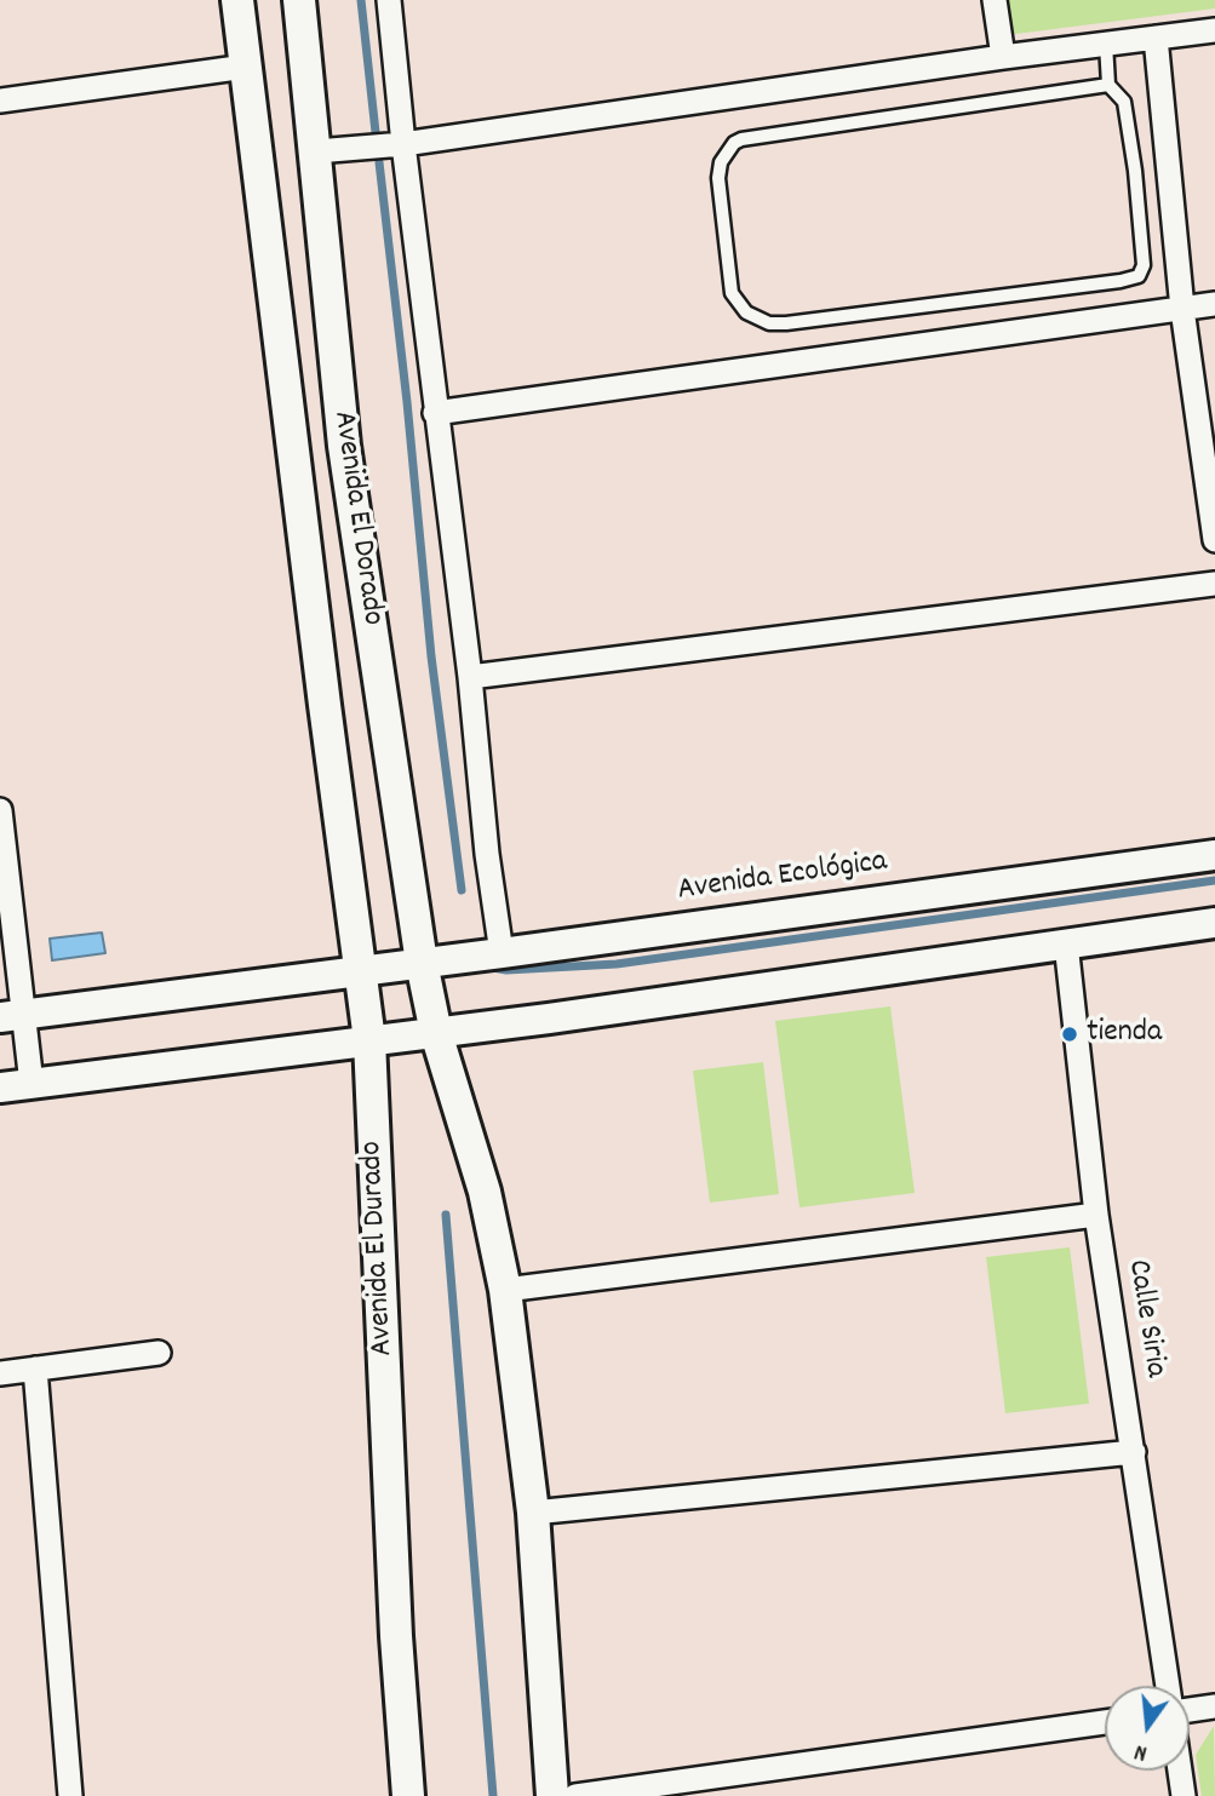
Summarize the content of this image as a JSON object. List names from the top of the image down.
{
  "streets": {
    "main road": ["Avenida El Dorado", "Avenida El Durado"],
    "street": ["Avenida Ecológica", "Calle Siria"]
  },
  "crossings": [
    ["Avenida El Dorado", "Avenida Ecológica"],
    ["Avenida El Dorado", "Avenida El Durado"],
    ["Avenida Ecológica", "Avenida El Durado"]
  ],
  "places": ["tienda"],
  "north": "bottom"
}
